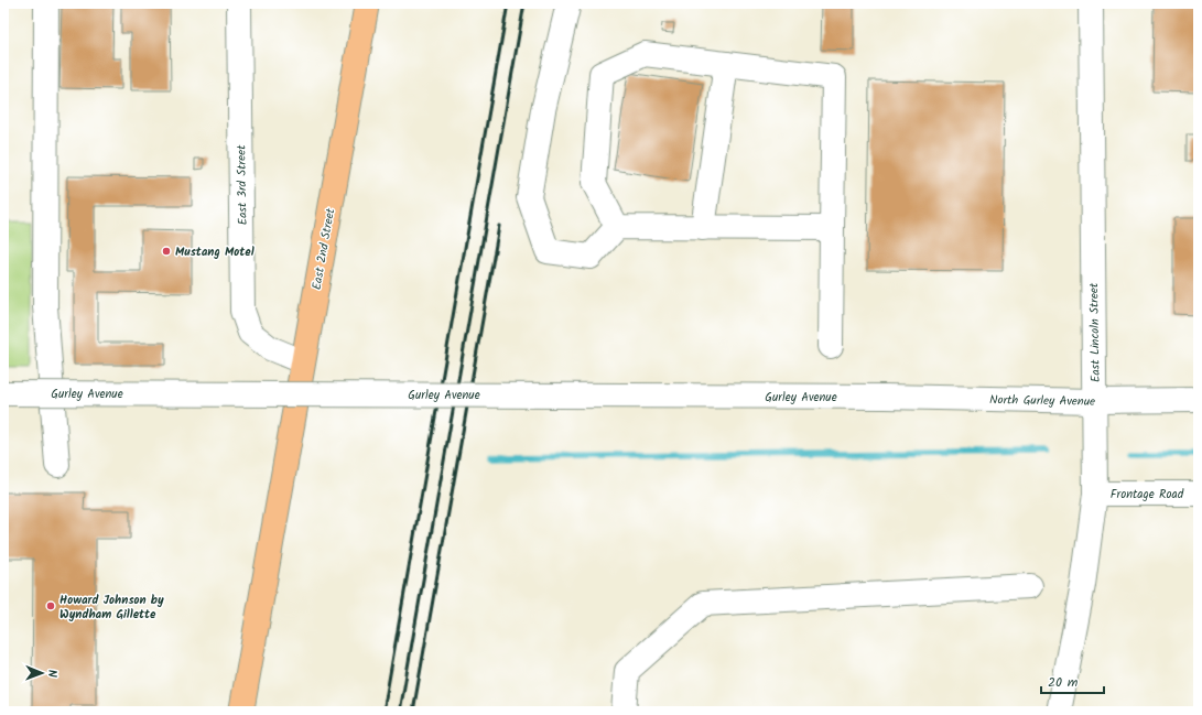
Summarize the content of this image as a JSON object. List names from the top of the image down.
{
  "streets": {
    "main road": ["East 2nd Street"],
    "street": [
      "East 3rd Street",
      "East Lincoln Street",
      "Gurley Avenue",
      "North Gurley Avenue",
      "Frontage Road"
    ]
  },
  "crossings": [
    ["East 3rd Street", "East 2nd Street"],
    ["East Lincoln Street", "North Gurley Avenue"],
    ["East Lincoln Street", "Frontage Road"],
    ["Gurley Avenue", "North Gurley Avenue"]
  ],
  "places": ["Mustang Motel", "Howard Johnson by Wyndham Gillette"],
  "scale_bar": "20 m",
  "north": "right"
}
